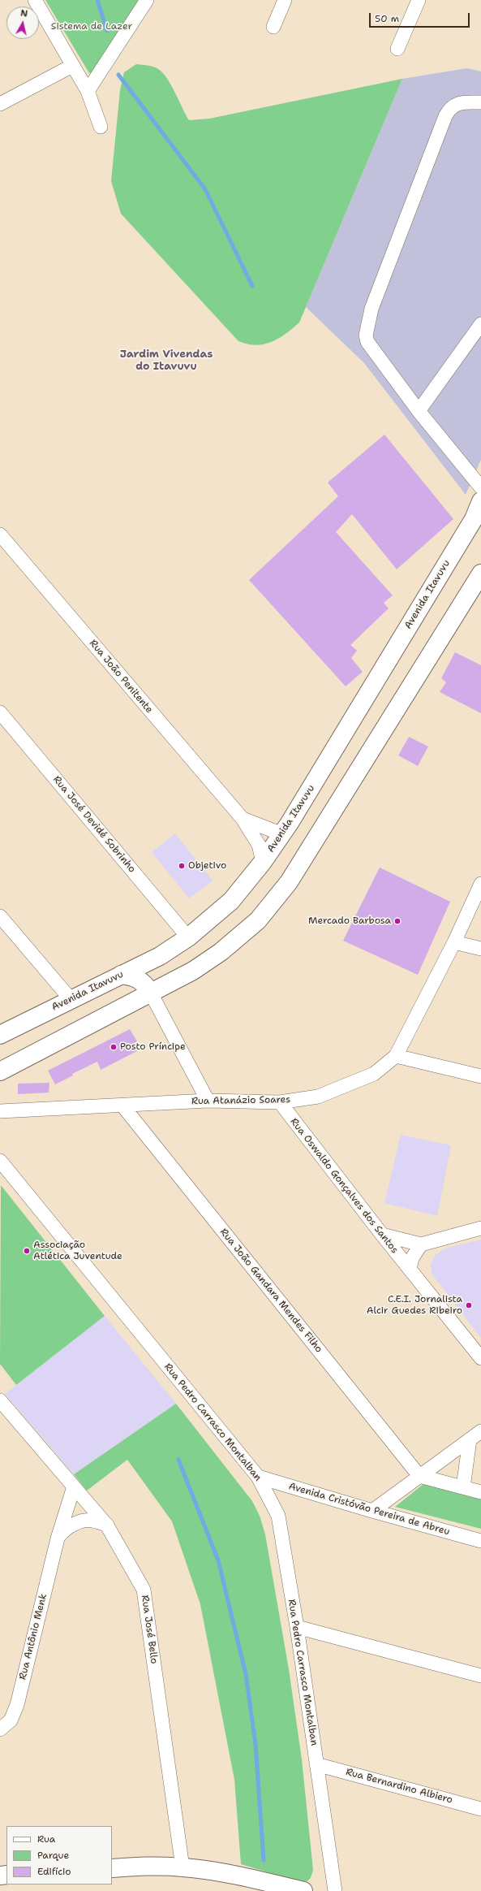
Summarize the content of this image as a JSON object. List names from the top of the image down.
{
  "streets": {
    "main road": ["Avenida Itavuvu"],
    "street": [
      "Rua João Penitente",
      "Rua José Devidé Sobrinho",
      "Rua Atanázio Soares",
      "Rua Oswaldo Gonçalves dos Santos",
      "Rua João Gandara Mendes Filho",
      "Rua Pedro Carrasco Montalban",
      "Avenida Cristóvão Pereira de Abreu",
      "Rua José Bello",
      "Rua Antônio Menk",
      "Rua Bernardino Albiero"
    ]
  },
  "crossings": [
    ["Avenida Itavuvu", "Rua João Penitente"],
    ["Avenida Itavuvu", "Rua José Devidé Sobrinho"],
    ["Rua Atanázio Soares", "Rua Oswaldo Gonçalves dos Santos"],
    ["Rua Atanázio Soares", "Rua João Gandara Mendes Filho"],
    ["Rua Pedro Carrasco Montalban", "Avenida Cristóvão Pereira de Abreu"],
    ["Rua Pedro Carrasco Montalban", "Rua Bernardino Albiero"],
    ["Rua José Bello", "Rua Antônio Menk"]
  ],
  "districts": ["Jardim Vivendas do Itavuvu"],
  "parks": ["Sistema de Lazer"],
  "places": [
    "Objetivo",
    "Mercado Barbosa",
    "Posto Príncipe",
    "Associação Atlética Juventude",
    "C.E.I. Jornalista Alcir Guedes Ribeiro"
  ],
  "legend": ["Rua", "Parque", "Edifício"],
  "scale_bar": "50 m",
  "north": "top"
}
